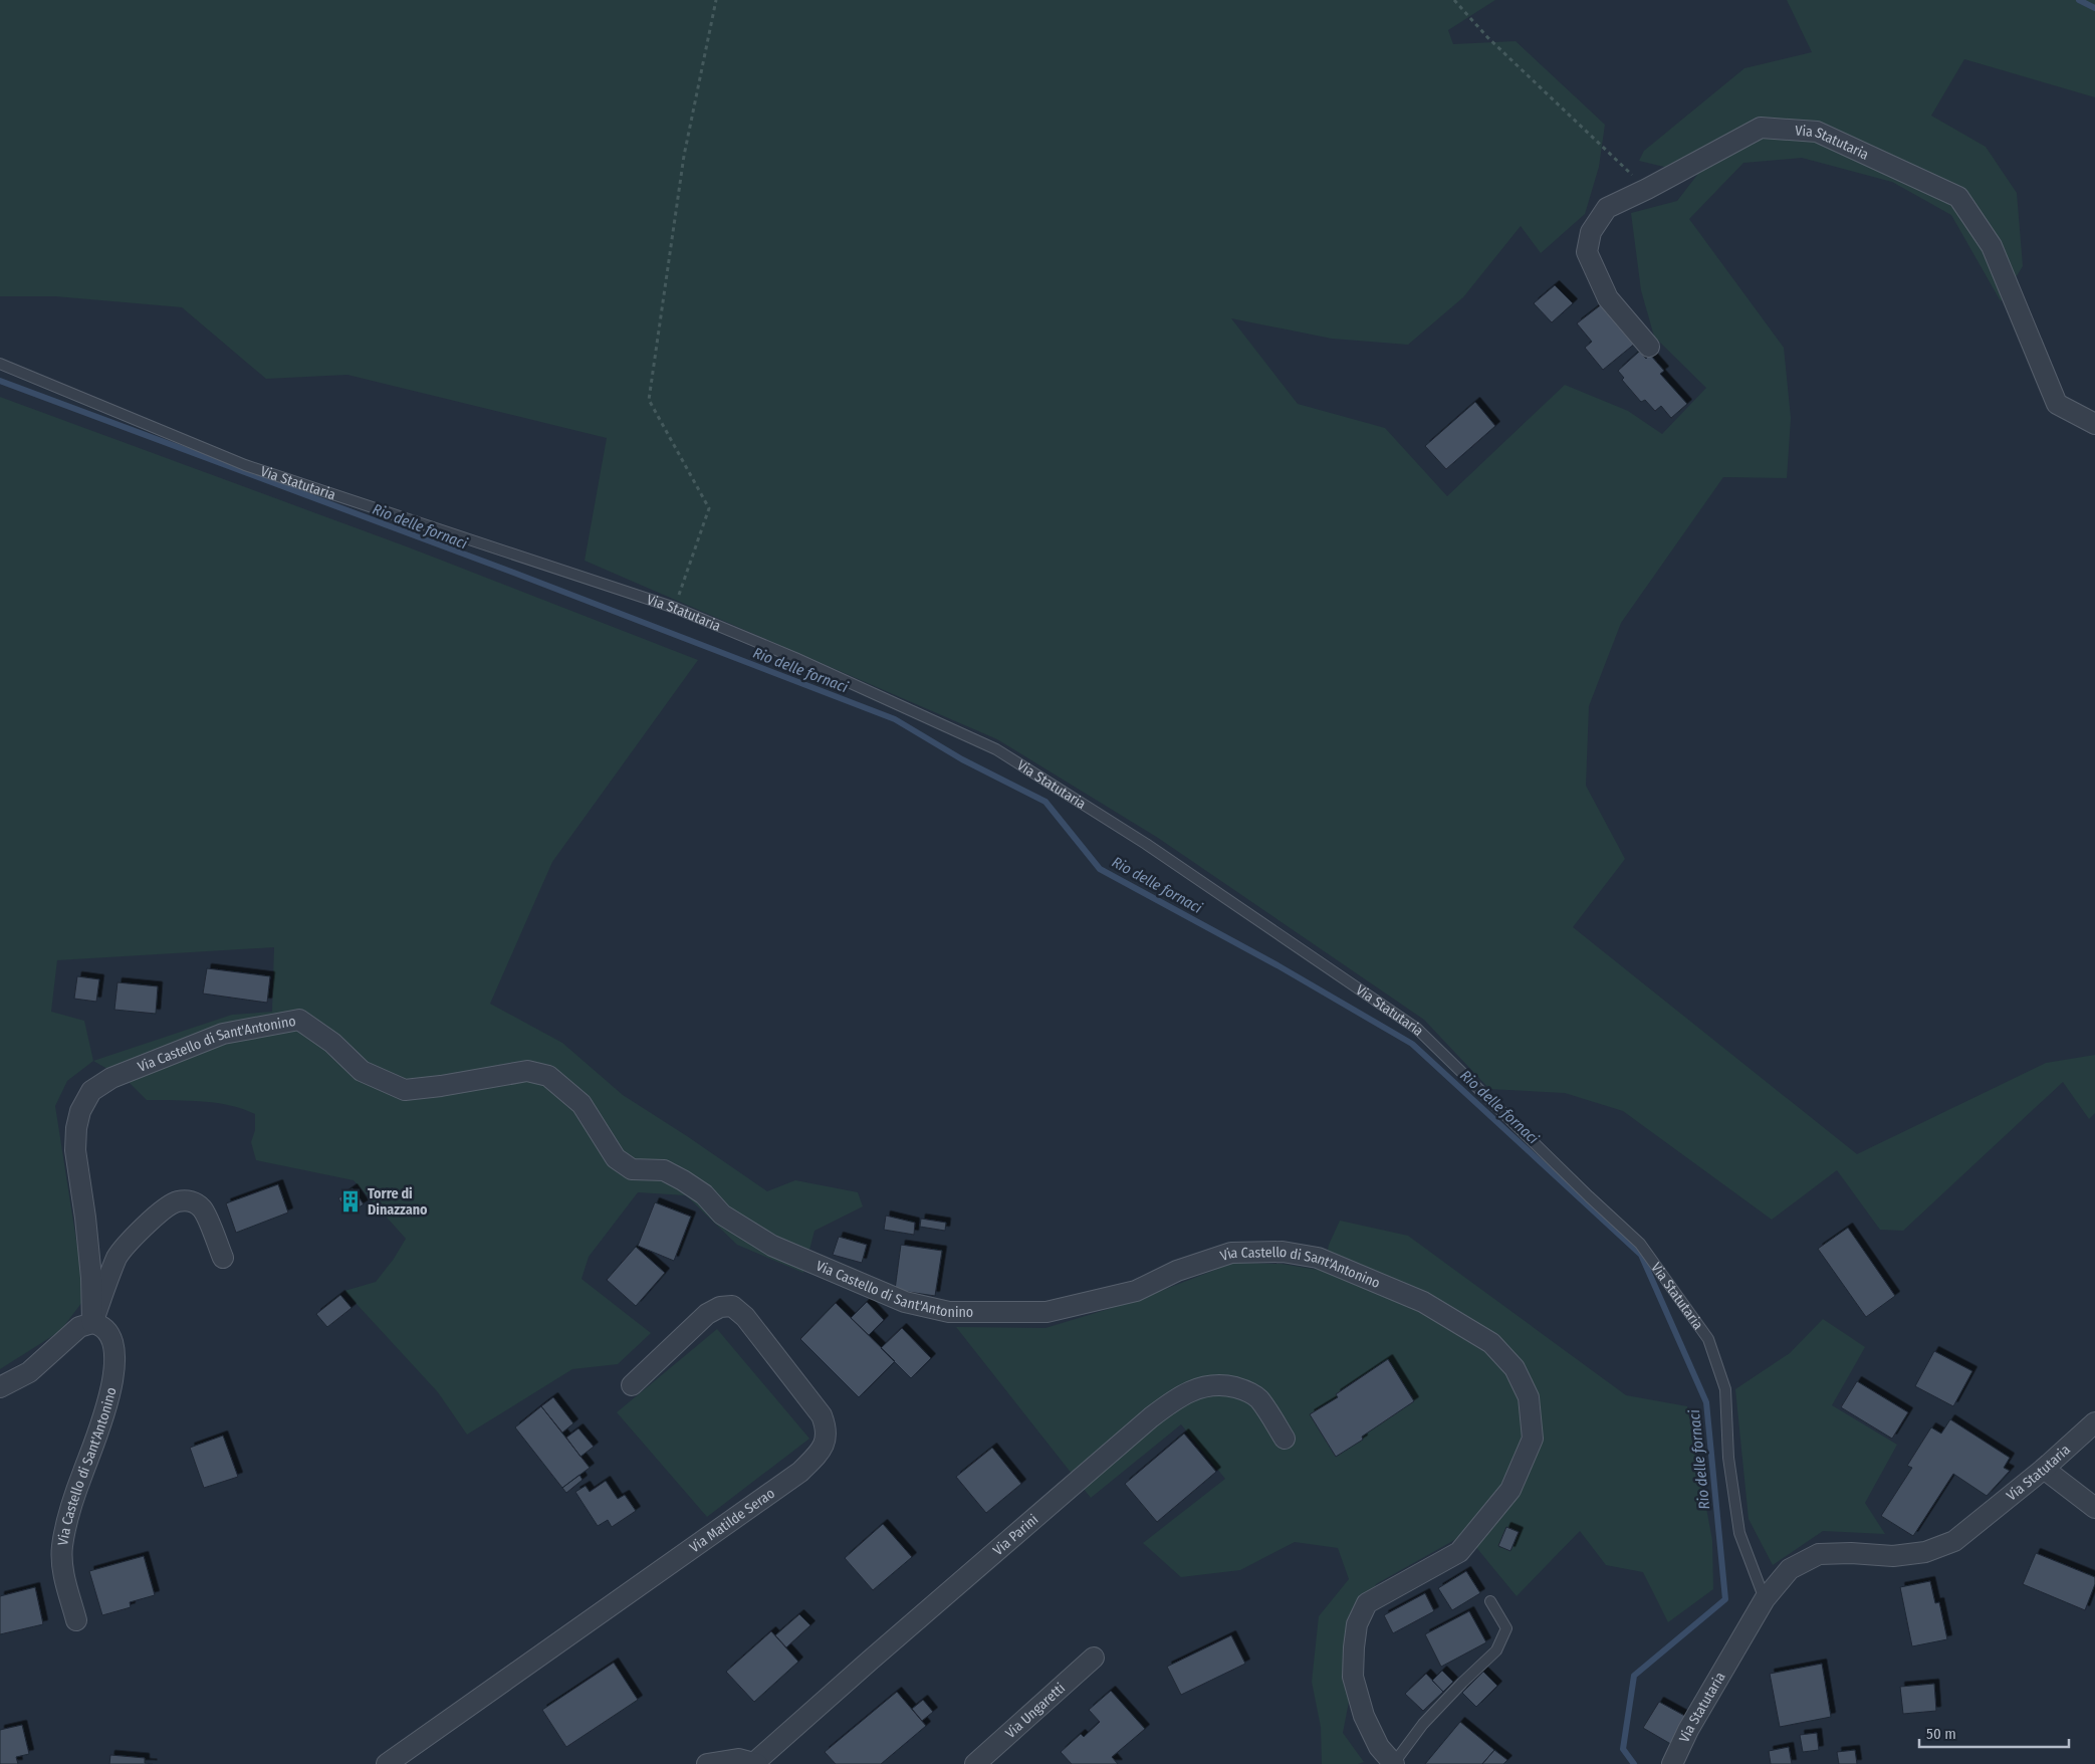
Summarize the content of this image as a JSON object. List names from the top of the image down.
{
  "streets": {
    "street": [
      "Via Statutaria",
      "Via Castello di Sant'Antonino",
      "Via Matilde Serao",
      "Via Parini",
      "Via Ungaretti"
    ]
  },
  "water": ["Rio delle fornaci"],
  "places": {
    "building": ["Torre di Dinazzano"]
  },
  "scale_bar": "50 m"
}
